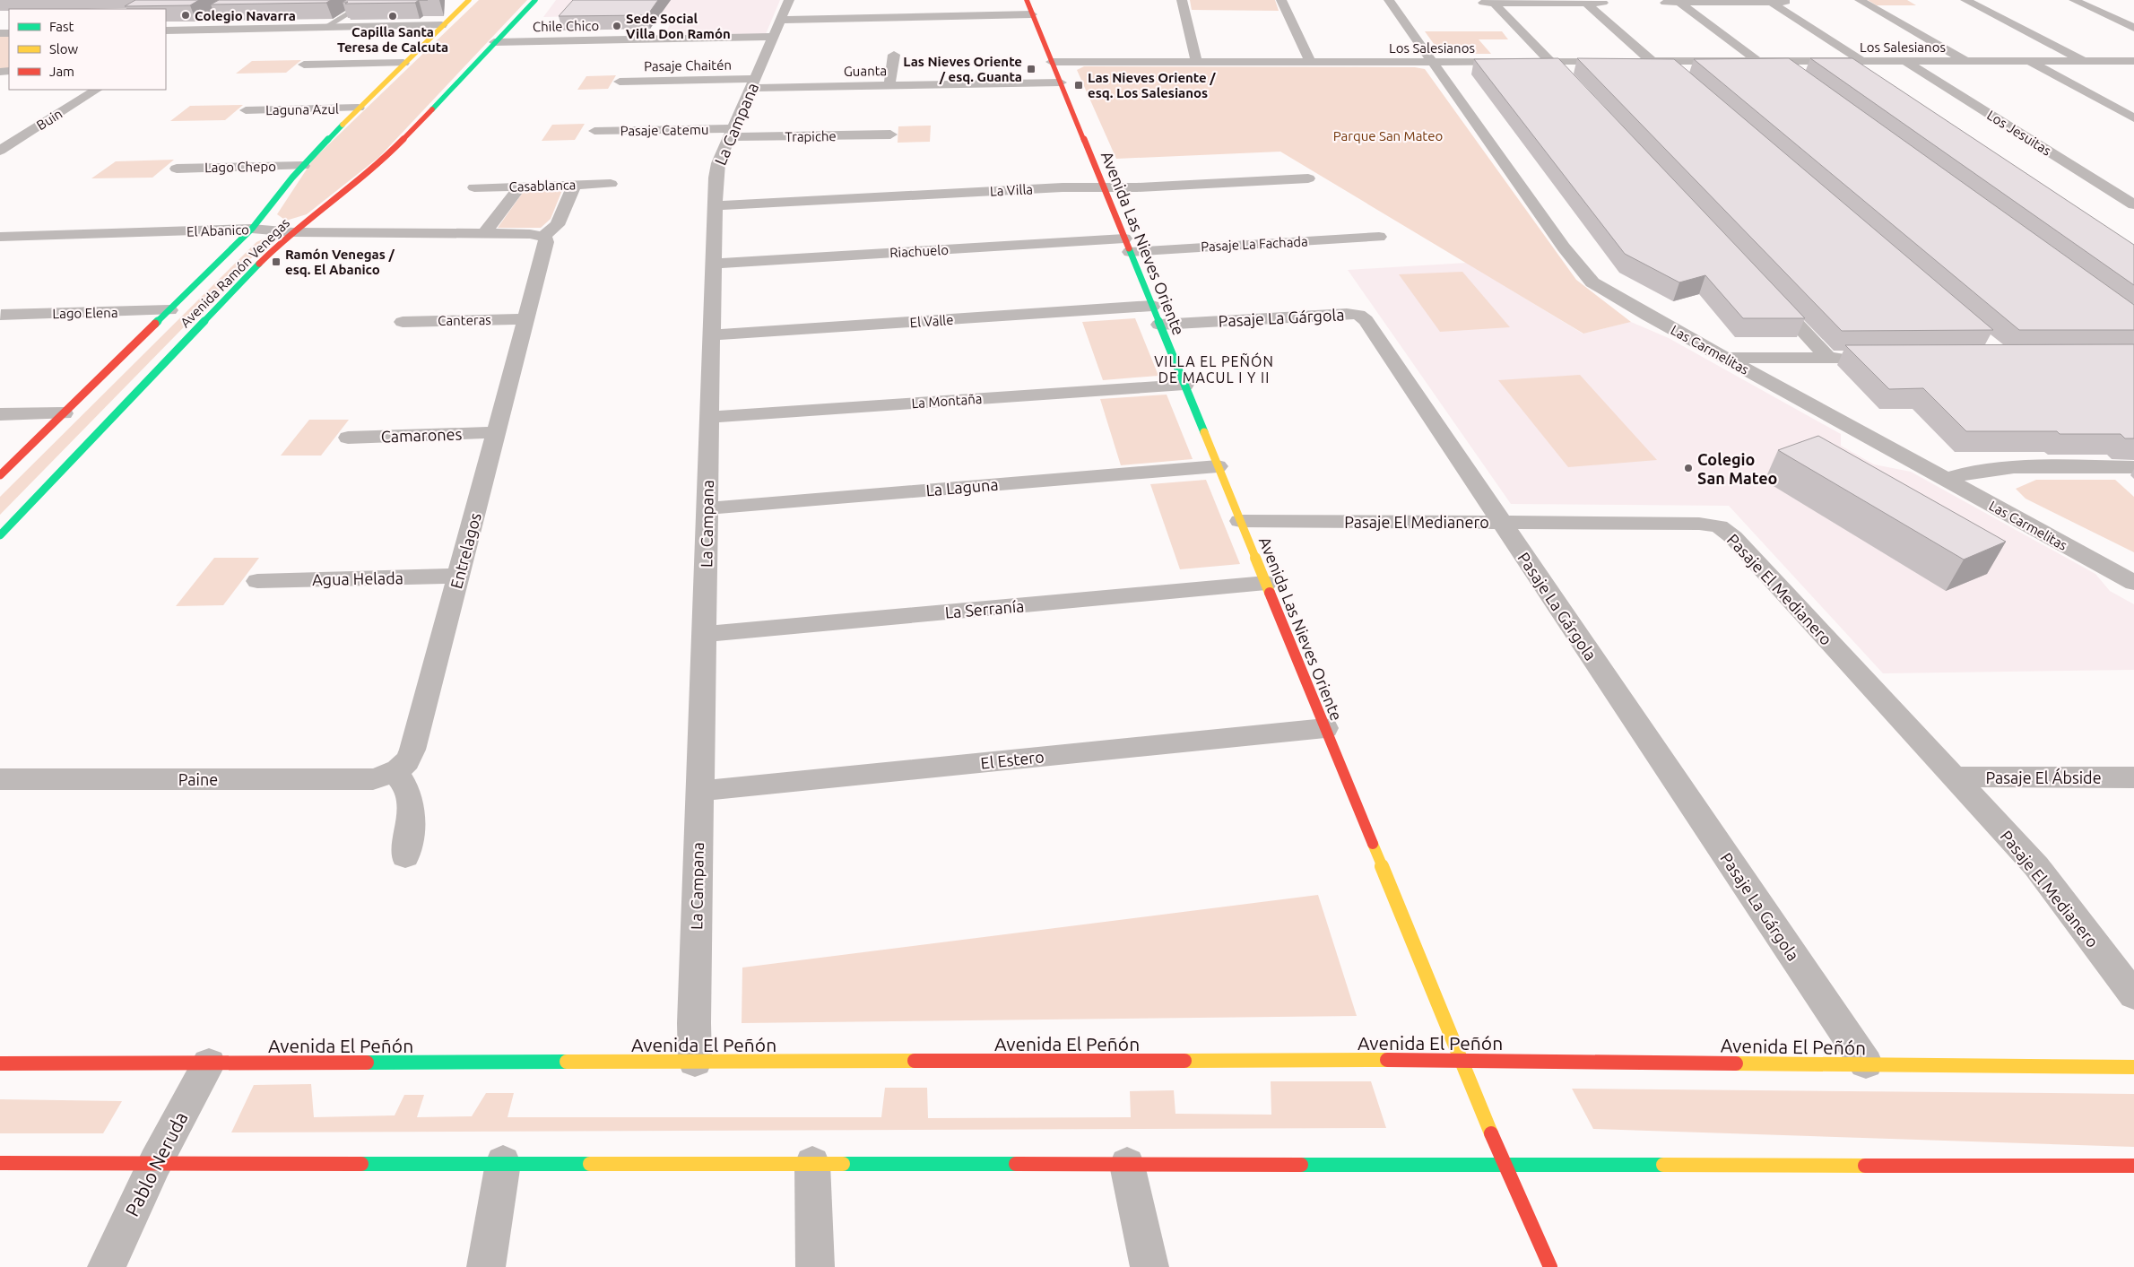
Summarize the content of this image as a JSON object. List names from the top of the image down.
{
  "streets": {
    "street": [
      "Chile Chico",
      "Los Salesianos",
      "Pasaje Chaitén",
      "Guanta",
      "Laguna Azul",
      "Buin",
      "La Campana",
      "Pasaje Catemu",
      "Los Jesuitas",
      "Trapiche",
      "Lago Chepo",
      "Casablanca",
      "La Villa",
      "El Abanico",
      "Avenida Las Nieves Oriente",
      "Pasaje La Fachada",
      "Riachuelo",
      "Avenida Ramón Venegas",
      "Lago Elena",
      "Pasaje La Gárgola",
      "Canteras",
      "El Valle",
      "Las Carmelitas",
      "La Montaña",
      "Camarones",
      "La Laguna",
      "Pasaje El Medianero",
      "Entrelagos",
      "Agua Helada",
      "La Serranía",
      "El Estero",
      "Pasaje El Ábside",
      "Paine",
      "Avenida El Peñón",
      "Pablo Neruda"
    ]
  },
  "crossings": [
    ["Chile Chico", "La Campana"],
    ["Chile Chico", "Avenida Las Nieves Oriente"],
    ["Chile Chico", "Avenida Ramón Venegas"],
    ["Los Salesianos", "Los Jesuitas"],
    ["Los Salesianos", "Avenida Las Nieves Oriente"],
    ["Los Salesianos", "Las Carmelitas"],
    ["Pasaje Chaitén", "Guanta"],
    ["Pasaje Chaitén", "La Campana"],
    ["Guanta", "La Campana"],
    ["Guanta", "Avenida Las Nieves Oriente"],
    ["Laguna Azul", "Avenida Ramón Venegas"],
    ["La Campana", "Pasaje Catemu"],
    ["La Campana", "Trapiche"],
    ["La Campana", "La Villa"],
    ["La Campana", "Riachuelo"],
    ["La Campana", "El Valle"],
    ["La Campana", "La Montaña"],
    ["La Campana", "La Laguna"],
    ["La Campana", "La Serranía"],
    ["La Campana", "El Estero"],
    ["La Campana", "Avenida El Peñón"],
    ["Pasaje Catemu", "Trapiche"],
    ["Lago Chepo", "Avenida Ramón Venegas"],
    ["La Villa", "Avenida Las Nieves Oriente"],
    ["El Abanico", "Avenida Ramón Venegas"],
    ["El Abanico", "Entrelagos"],
    ["Avenida Las Nieves Oriente", "Pasaje La Fachada"],
    ["Avenida Las Nieves Oriente", "Riachuelo"],
    ["Avenida Las Nieves Oriente", "Pasaje La Gárgola"],
    ["Avenida Las Nieves Oriente", "El Valle"],
    ["Avenida Las Nieves Oriente", "La Montaña"],
    ["Avenida Las Nieves Oriente", "La Laguna"],
    ["Avenida Las Nieves Oriente", "Pasaje El Medianero"],
    ["Avenida Las Nieves Oriente", "La Serranía"],
    ["Avenida Las Nieves Oriente", "El Estero"],
    ["Avenida Las Nieves Oriente", "Avenida El Peñón"],
    ["Pasaje La Fachada", "Riachuelo"],
    ["Avenida Ramón Venegas", "Lago Elena"],
    ["Pasaje La Gárgola", "El Valle"],
    ["Pasaje La Gárgola", "Pasaje El Medianero"],
    ["Pasaje La Gárgola", "Avenida El Peñón"],
    ["Canteras", "Entrelagos"],
    ["Camarones", "Entrelagos"],
    ["Pasaje El Medianero", "Pasaje El Ábside"],
    ["Entrelagos", "Agua Helada"],
    ["Entrelagos", "Paine"],
    ["Avenida El Peñón", "Pablo Neruda"]
  ],
  "districts": ["VILLA EL PEÑÓN DE MACUL I Y II"],
  "parks": ["Parque San Mateo"],
  "places": {
    "other": [
      "Colegio Navarra",
      "Capilla Santa Teresa de Calcuta",
      "Sede Social Villa Don Ramón",
      "Colegio San Mateo"
    ],
    "transit": ["Las Nieves Oriente / esq. Guanta", "Las Nieves Oriente / esq. Los Salesianos", "Ramón Venegas / esq. El Abanico"]
  },
  "legend": ["Fast", "Slow", "Jam"]
}
